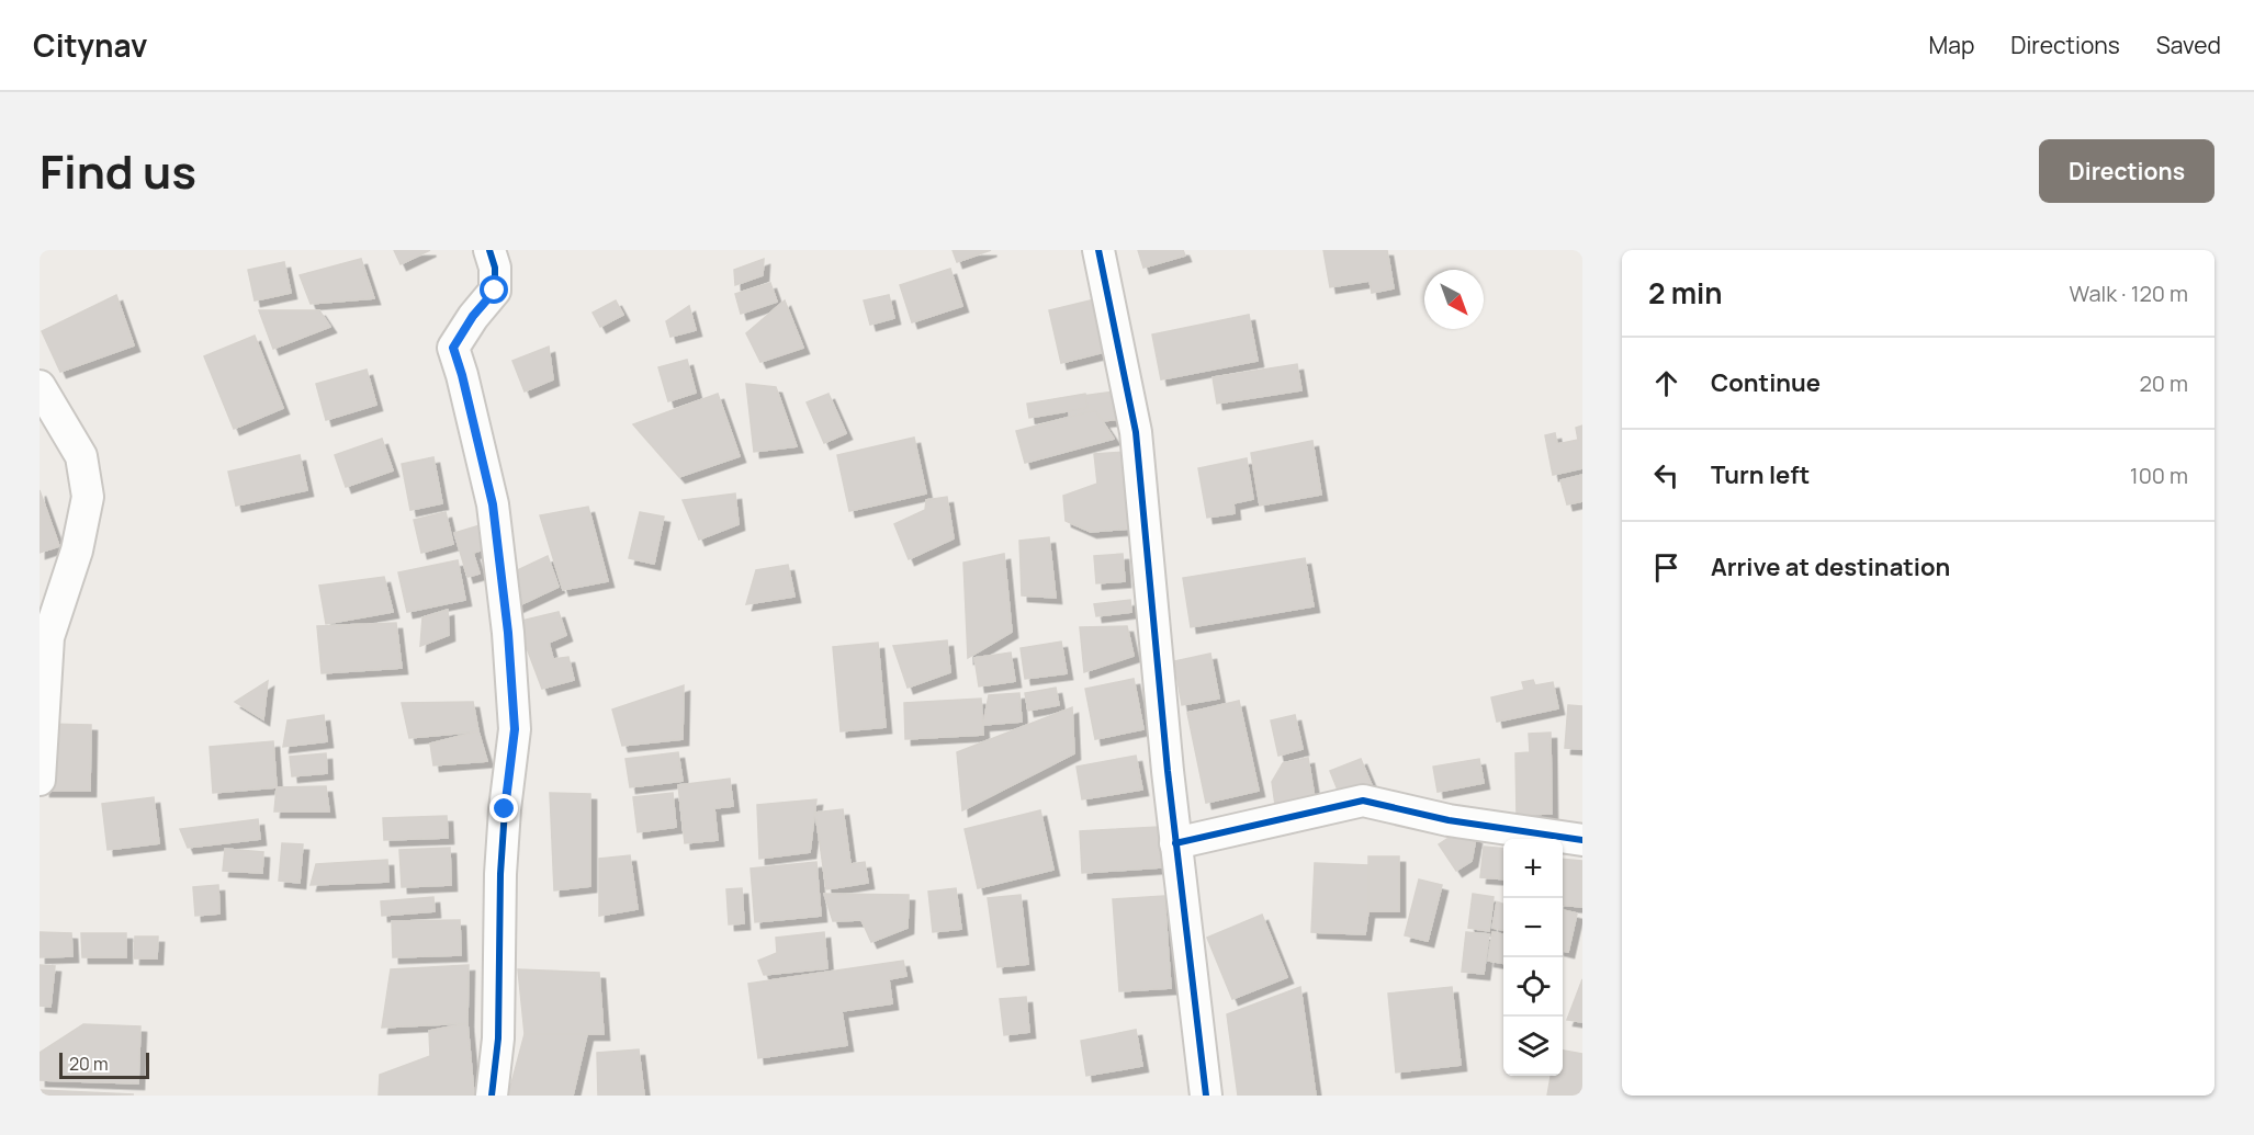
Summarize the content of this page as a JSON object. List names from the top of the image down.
{
  "scale_bar": "20 m",
  "north": "bottom right",
  "page": {
    "header": "Citynav",
    "nav": ["Map", "Directions", "Saved"],
    "title": "Find us",
    "buttons": "Directions",
    "heading": ["2 min", "Walk · 120 m"],
    "list": [
      ["Continue", "20 m"],
      ["Turn left", "100 m"],
      "Arrive at destination"
    ],
    "map_buttons": ["+", "−"],
    "scale": "20 m"
  }
}
